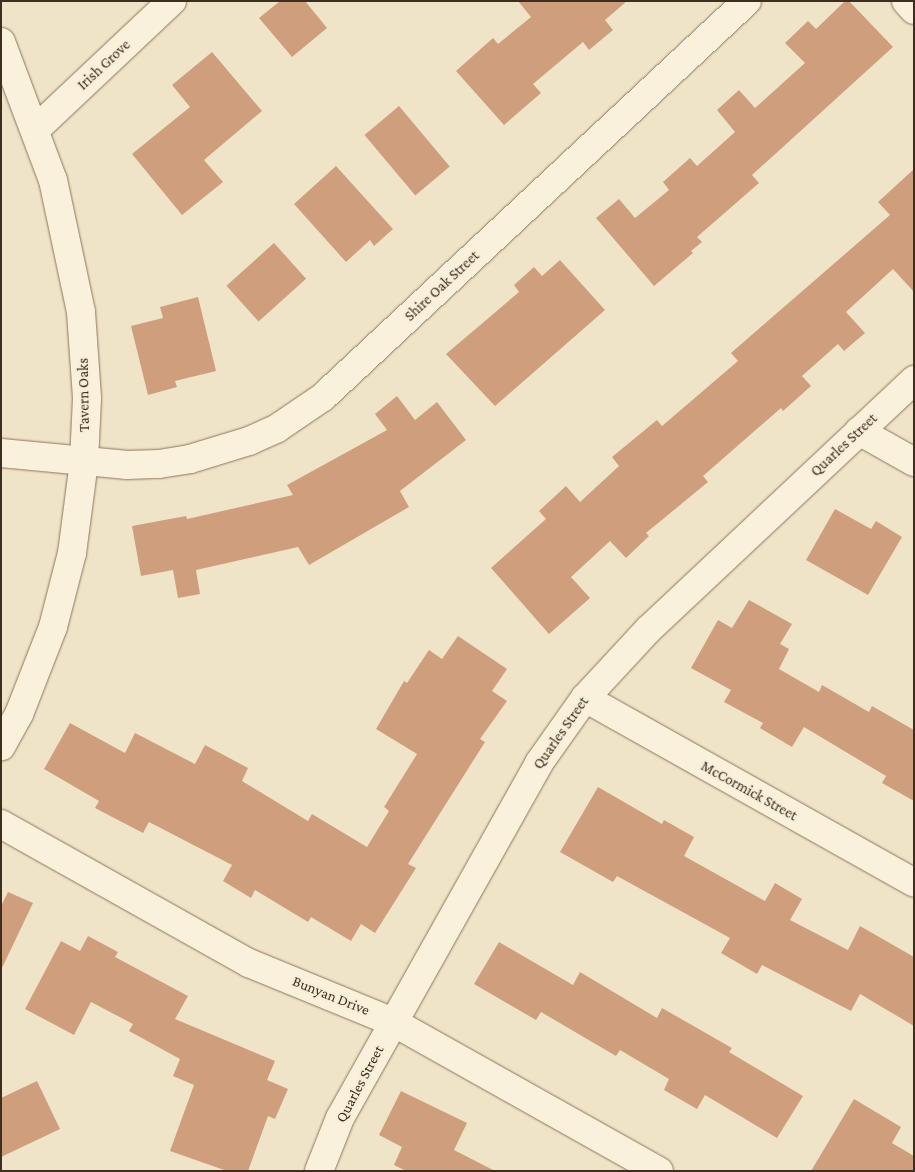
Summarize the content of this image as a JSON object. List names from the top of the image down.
{
  "streets": {
    "street": [
      "Irish Grove",
      "Shire Oak Street",
      "Tavern Oaks",
      "Quarles Street",
      "McCormick Street",
      "Bunyan Drive"
    ]
  },
  "crossings": [
    ["Irish Grove", "Tavern Oaks"],
    ["Shire Oak Street", "Tavern Oaks"],
    ["Quarles Street", "McCormick Street"],
    ["Quarles Street", "Bunyan Drive"]
  ]
}
